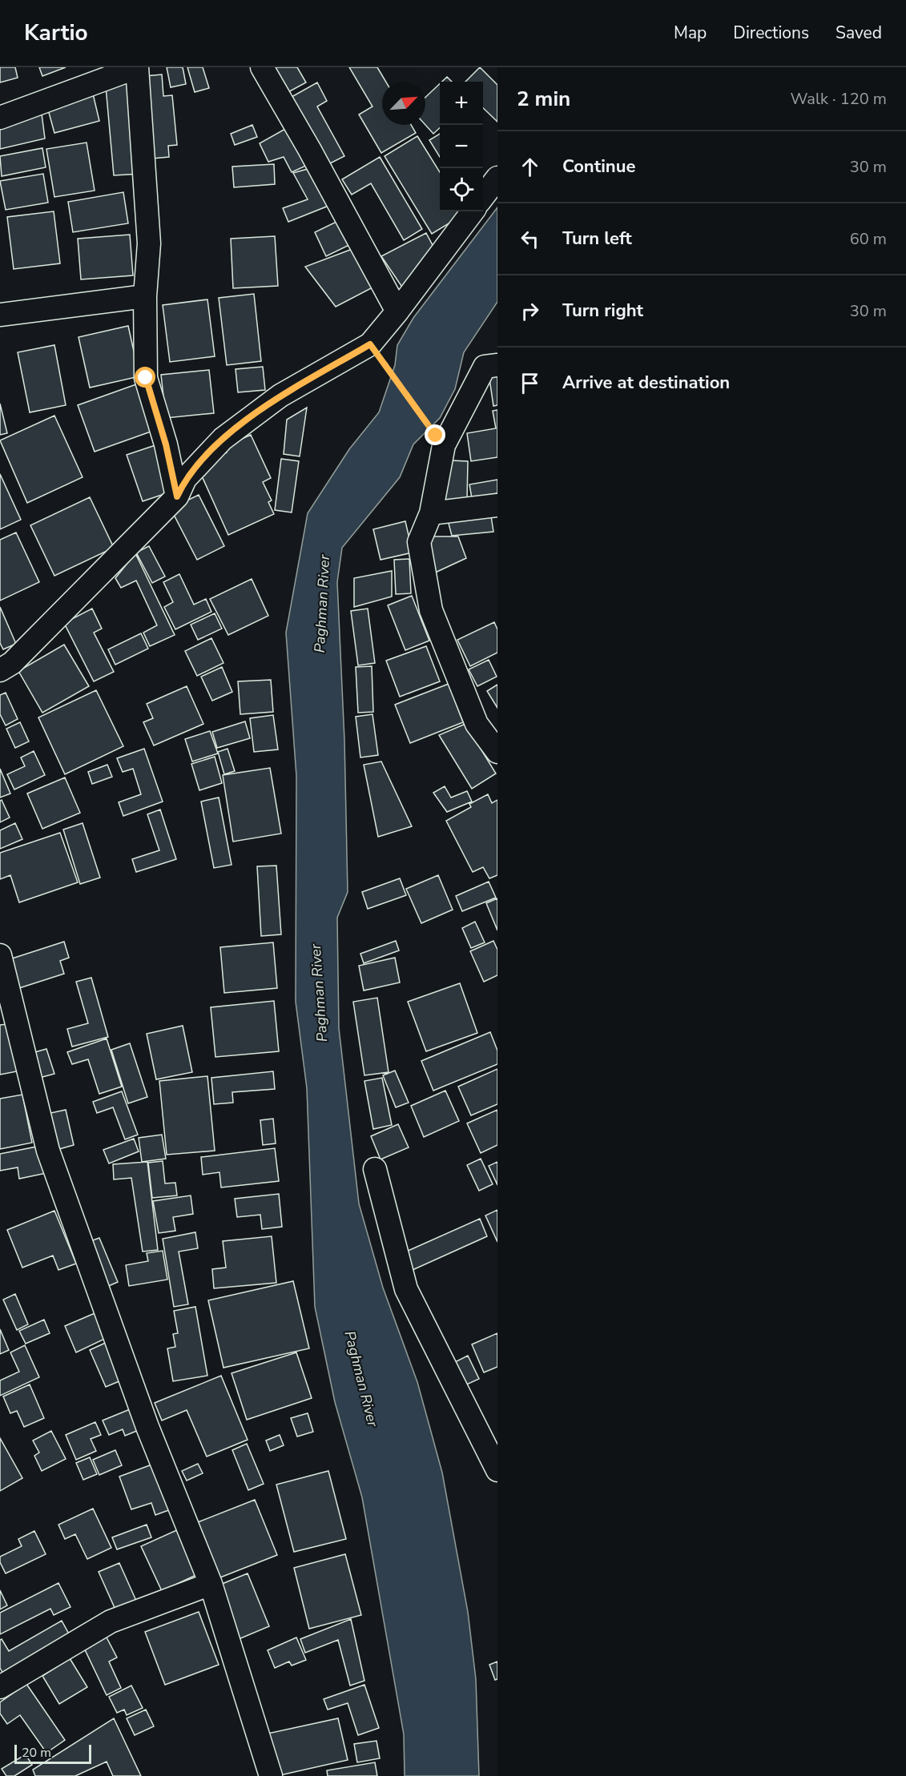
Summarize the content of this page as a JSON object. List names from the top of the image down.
{
  "water": ["Paghman River"],
  "scale_bar": "20 m",
  "north": "top right",
  "page": {
    "header": "Kartio",
    "nav": ["Map", "Directions", "Saved"],
    "heading": ["2 min", "Walk · 120 m"],
    "map_buttons": ["+", "−"],
    "list": [
      ["Continue", "30 m"],
      ["Turn left", "60 m"],
      ["Turn right", "30 m"],
      "Arrive at destination"
    ],
    "scale": "20 m"
  }
}
